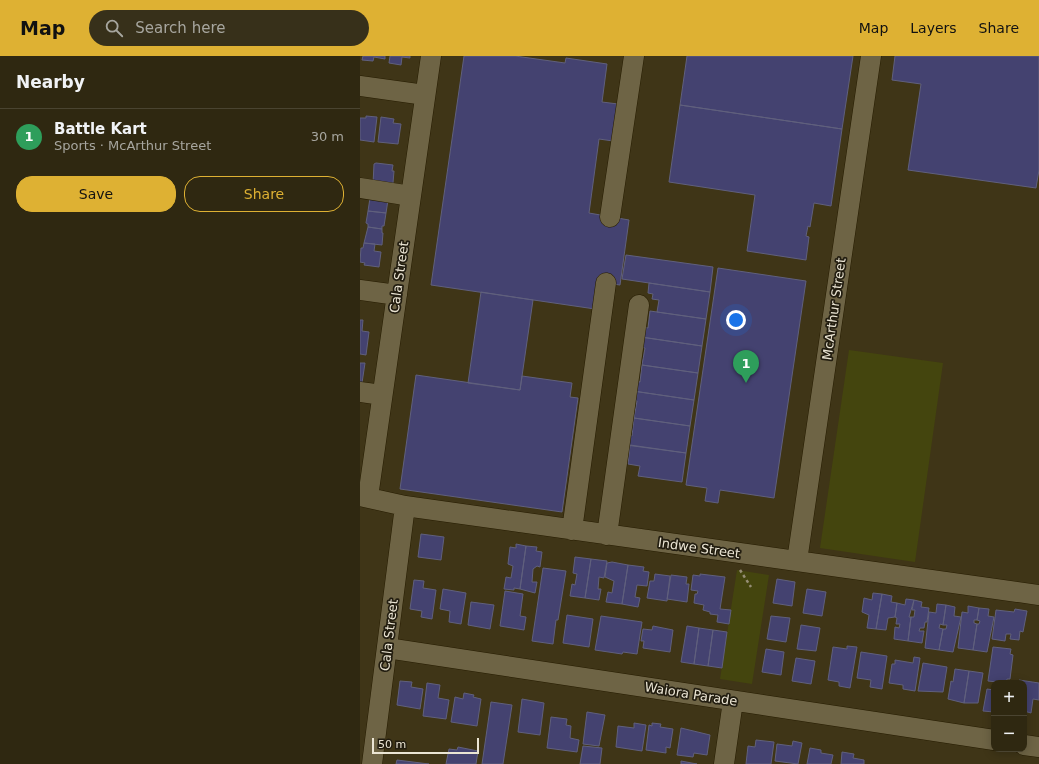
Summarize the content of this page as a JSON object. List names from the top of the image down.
{
  "streets": {
    "street": [
      "Cala Street",
      "McArthur Street",
      "Indwe Street",
      "Waiora Parade"
    ]
  },
  "crossings": [
    ["Cala Street", "Indwe Street"],
    ["Cala Street", "Waiora Parade"],
    ["McArthur Street", "Indwe Street"]
  ],
  "scale_bar": "50 m",
  "page": {
    "header": "Map",
    "search": "Search here",
    "nav": ["Map", "Layers", "Share"],
    "heading": "Nearby",
    "list": [
      {
        "mark": "1",
        "name": "Battle Kart",
        "note": "Sports · McArthur Street",
        "value": "30 m"
      }
    ],
    "buttons": ["Save", "Share"],
    "pins": "1",
    "map_buttons": ["+", "−"],
    "scale": "50 m"
  }
}
